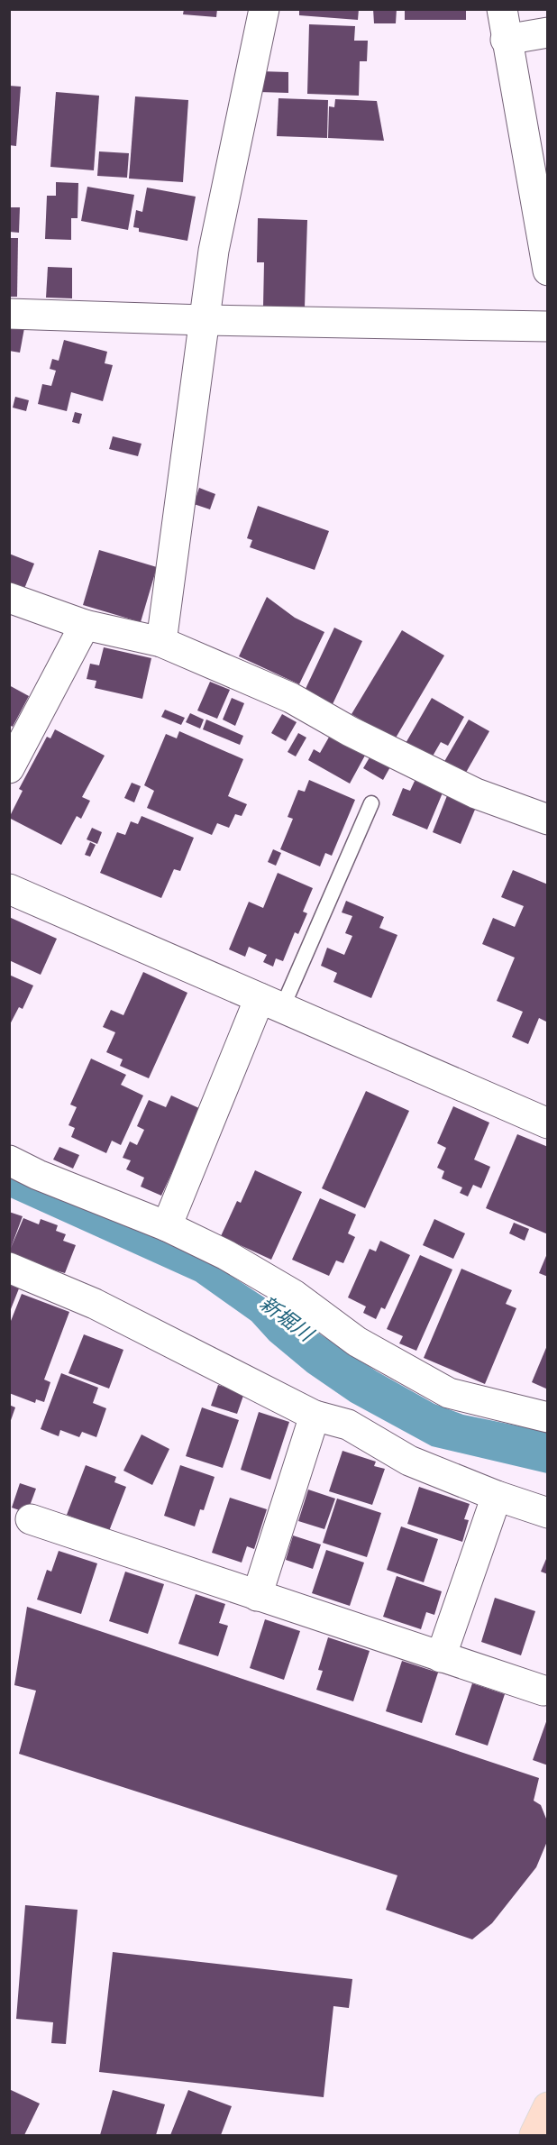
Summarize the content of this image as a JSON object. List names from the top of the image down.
{
  "water": ["新堀川"]
}
